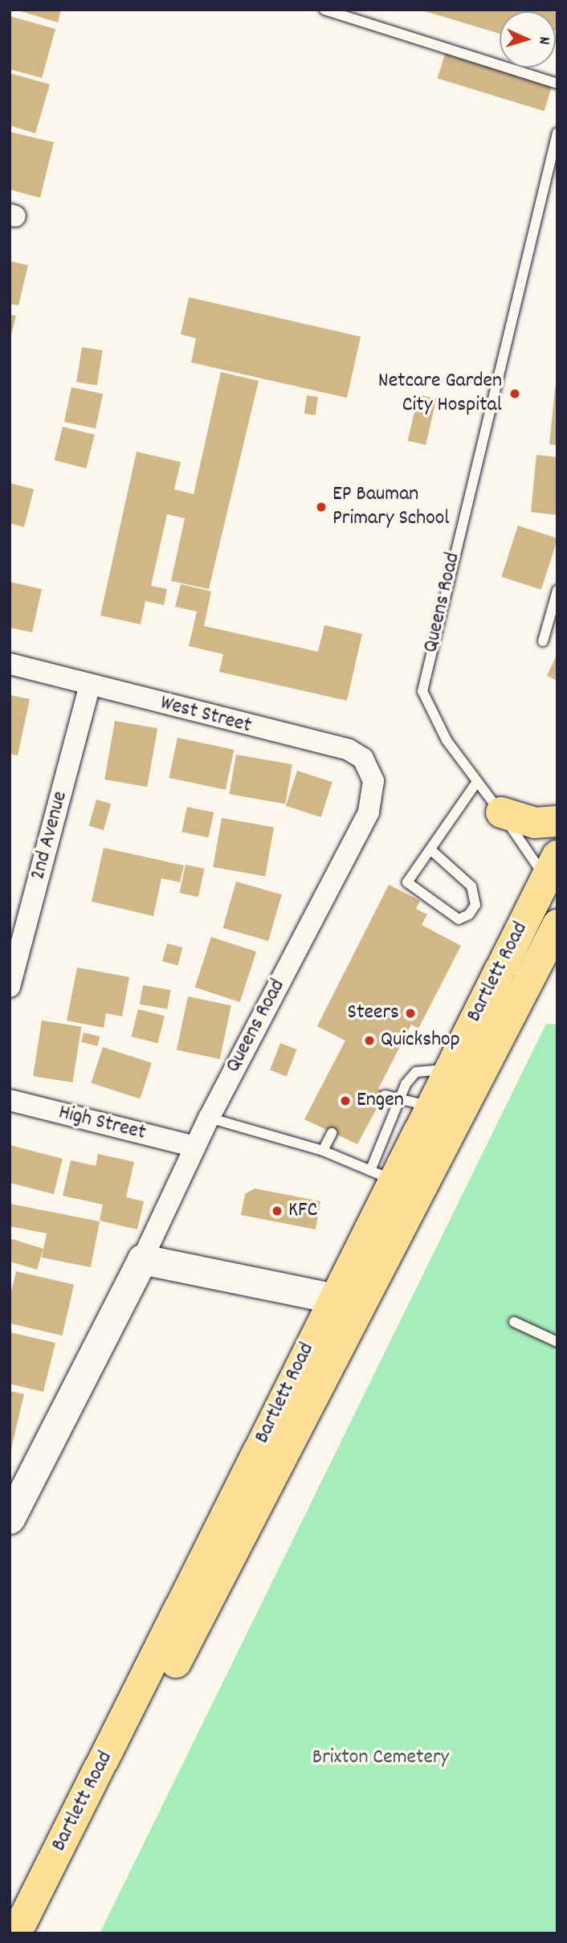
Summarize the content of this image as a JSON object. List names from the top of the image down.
{
  "streets": {
    "main road": ["Queens Road", "Bartlett Road"],
    "street": ["West Street", "2nd Avenue", "High Street"]
  },
  "crossings": [
    ["Queens Road", "West Street"],
    ["Queens Road", "Bartlett Road"],
    ["Queens Road", "High Street"],
    ["West Street", "2nd Avenue"]
  ],
  "parks": ["Brixton Cemetery"],
  "places": [
    "Netcare Garden City Hospital",
    "EP Bauman Primary School",
    "Steers",
    "Quickshop",
    "Engen",
    "KFC"
  ],
  "north": "right"
}
